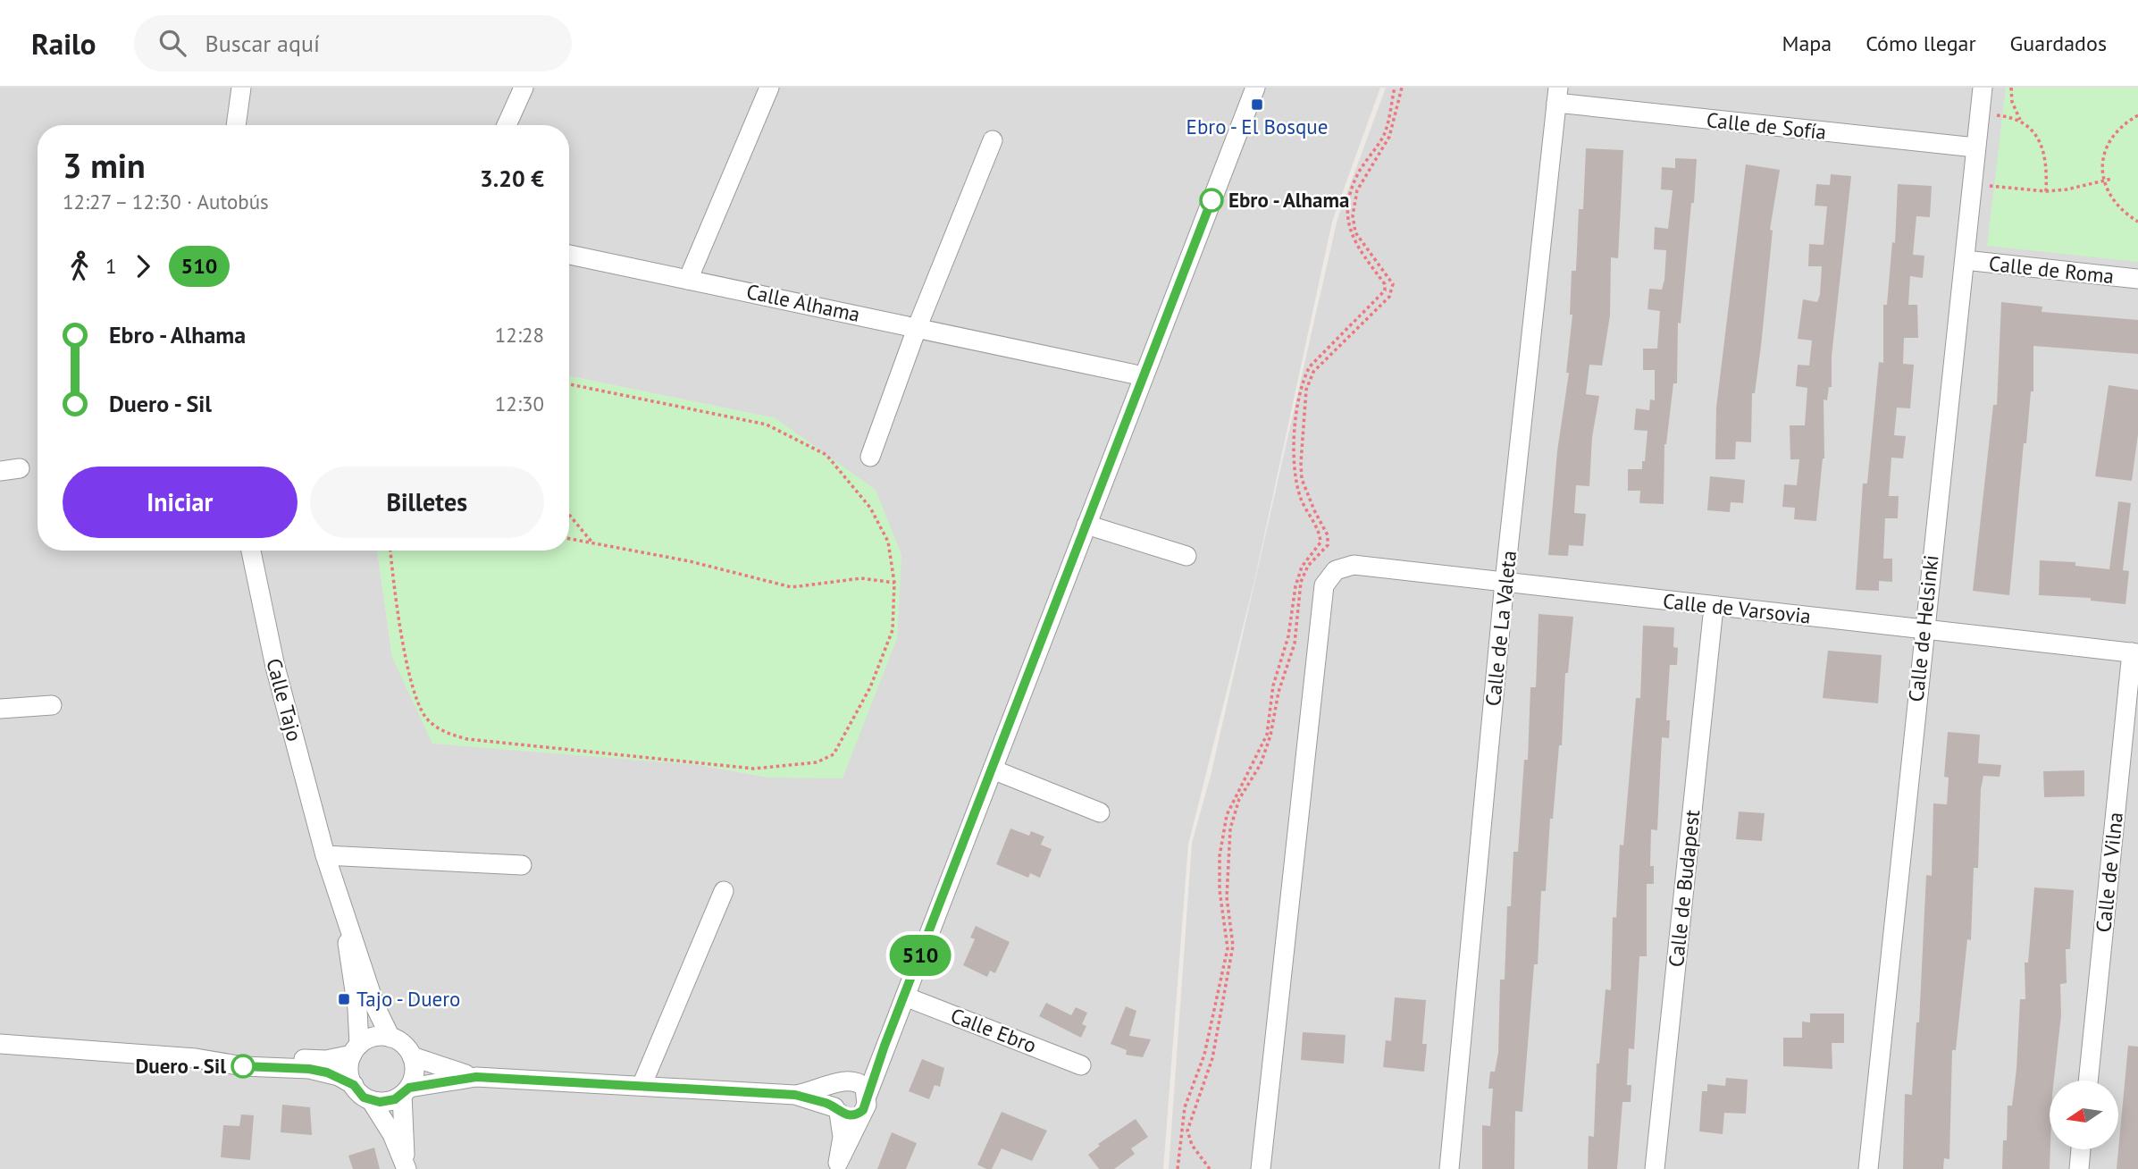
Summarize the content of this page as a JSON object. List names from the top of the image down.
{
  "streets": {
    "street": [
      "Calle de Sofía",
      "Calle de Roma",
      "Calle Alhama",
      "Calle de Varsovia",
      "Calle de La Valeta",
      "Calle de Helsinki",
      "Calle Tajo",
      "Calle de Vilna",
      "Calle de Budapest",
      "Calle Ebro"
    ]
  },
  "crossings": [
    ["Calle de Sofía", "Calle de La Valeta"],
    ["Calle de Sofía", "Calle de Helsinki"],
    ["Calle de Roma", "Calle de Helsinki"],
    ["Calle de Varsovia", "Calle de La Valeta"],
    ["Calle de Varsovia", "Calle de Helsinki"],
    ["Calle de Varsovia", "Calle de Vilna"],
    ["Calle de Varsovia", "Calle de Budapest"]
  ],
  "places": {
    "transit": ["Ebro - El Bosque", "Tajo - Duero"],
    "other": ["Ebro - Alhama", "Duero - Sil"]
  },
  "lines": ["bus line 510"],
  "north": "left",
  "page": {
    "header": "Railo",
    "search": "Buscar aquí",
    "nav": ["Mapa", "Cómo llegar", "Guardados"],
    "on_map": "510",
    "heading": ["3 min", "12:27 – 12:30 · Autobús", "3.20 €"],
    "legs": ["1", "510"],
    "list": [
      {
        "name": "Ebro - Alhama",
        "value": "12:28"
      },
      {
        "name": "Duero - Sil",
        "value": "12:30"
      }
    ],
    "buttons": ["Iniciar", "Billetes"]
  }
}
